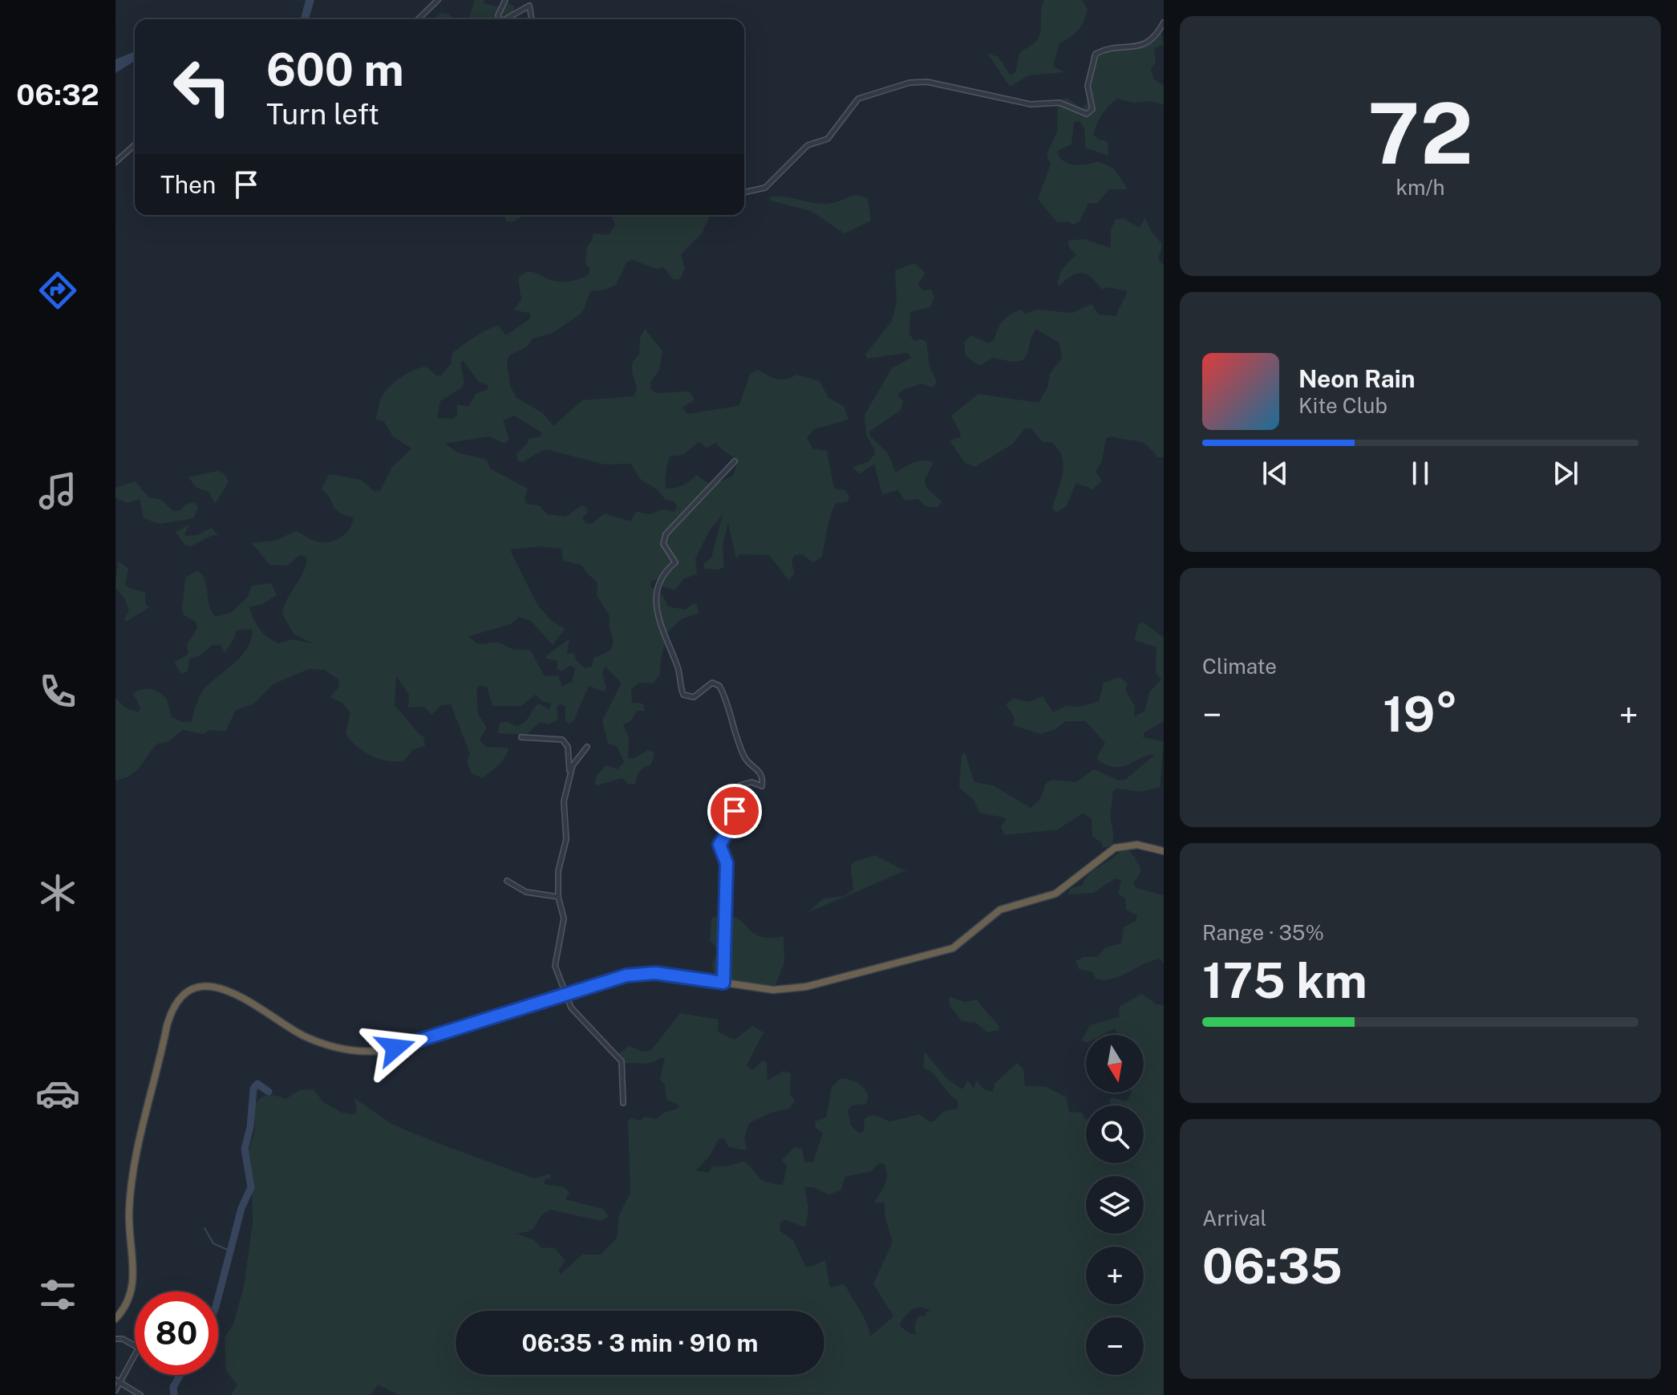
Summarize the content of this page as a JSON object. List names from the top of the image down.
{
  "north": "bottom",
  "page": {
    "tabs": "06:32",
    "tile": [
      ["72", "km/h"],
      "Climate",
      ["Range · 35%", "175 km"],
      ["Arrival", "06:35"]
    ],
    "turn": ["600 m", "Turn left"],
    "then": "Then",
    "song": ["Neon Rain", "Kite Club"],
    "heat": ["−", "19°", "+"],
    "map_buttons": ["+", "−"],
    "limit": "80",
    "trip": "06:35 · 3 min · 910 m"
  }
}
